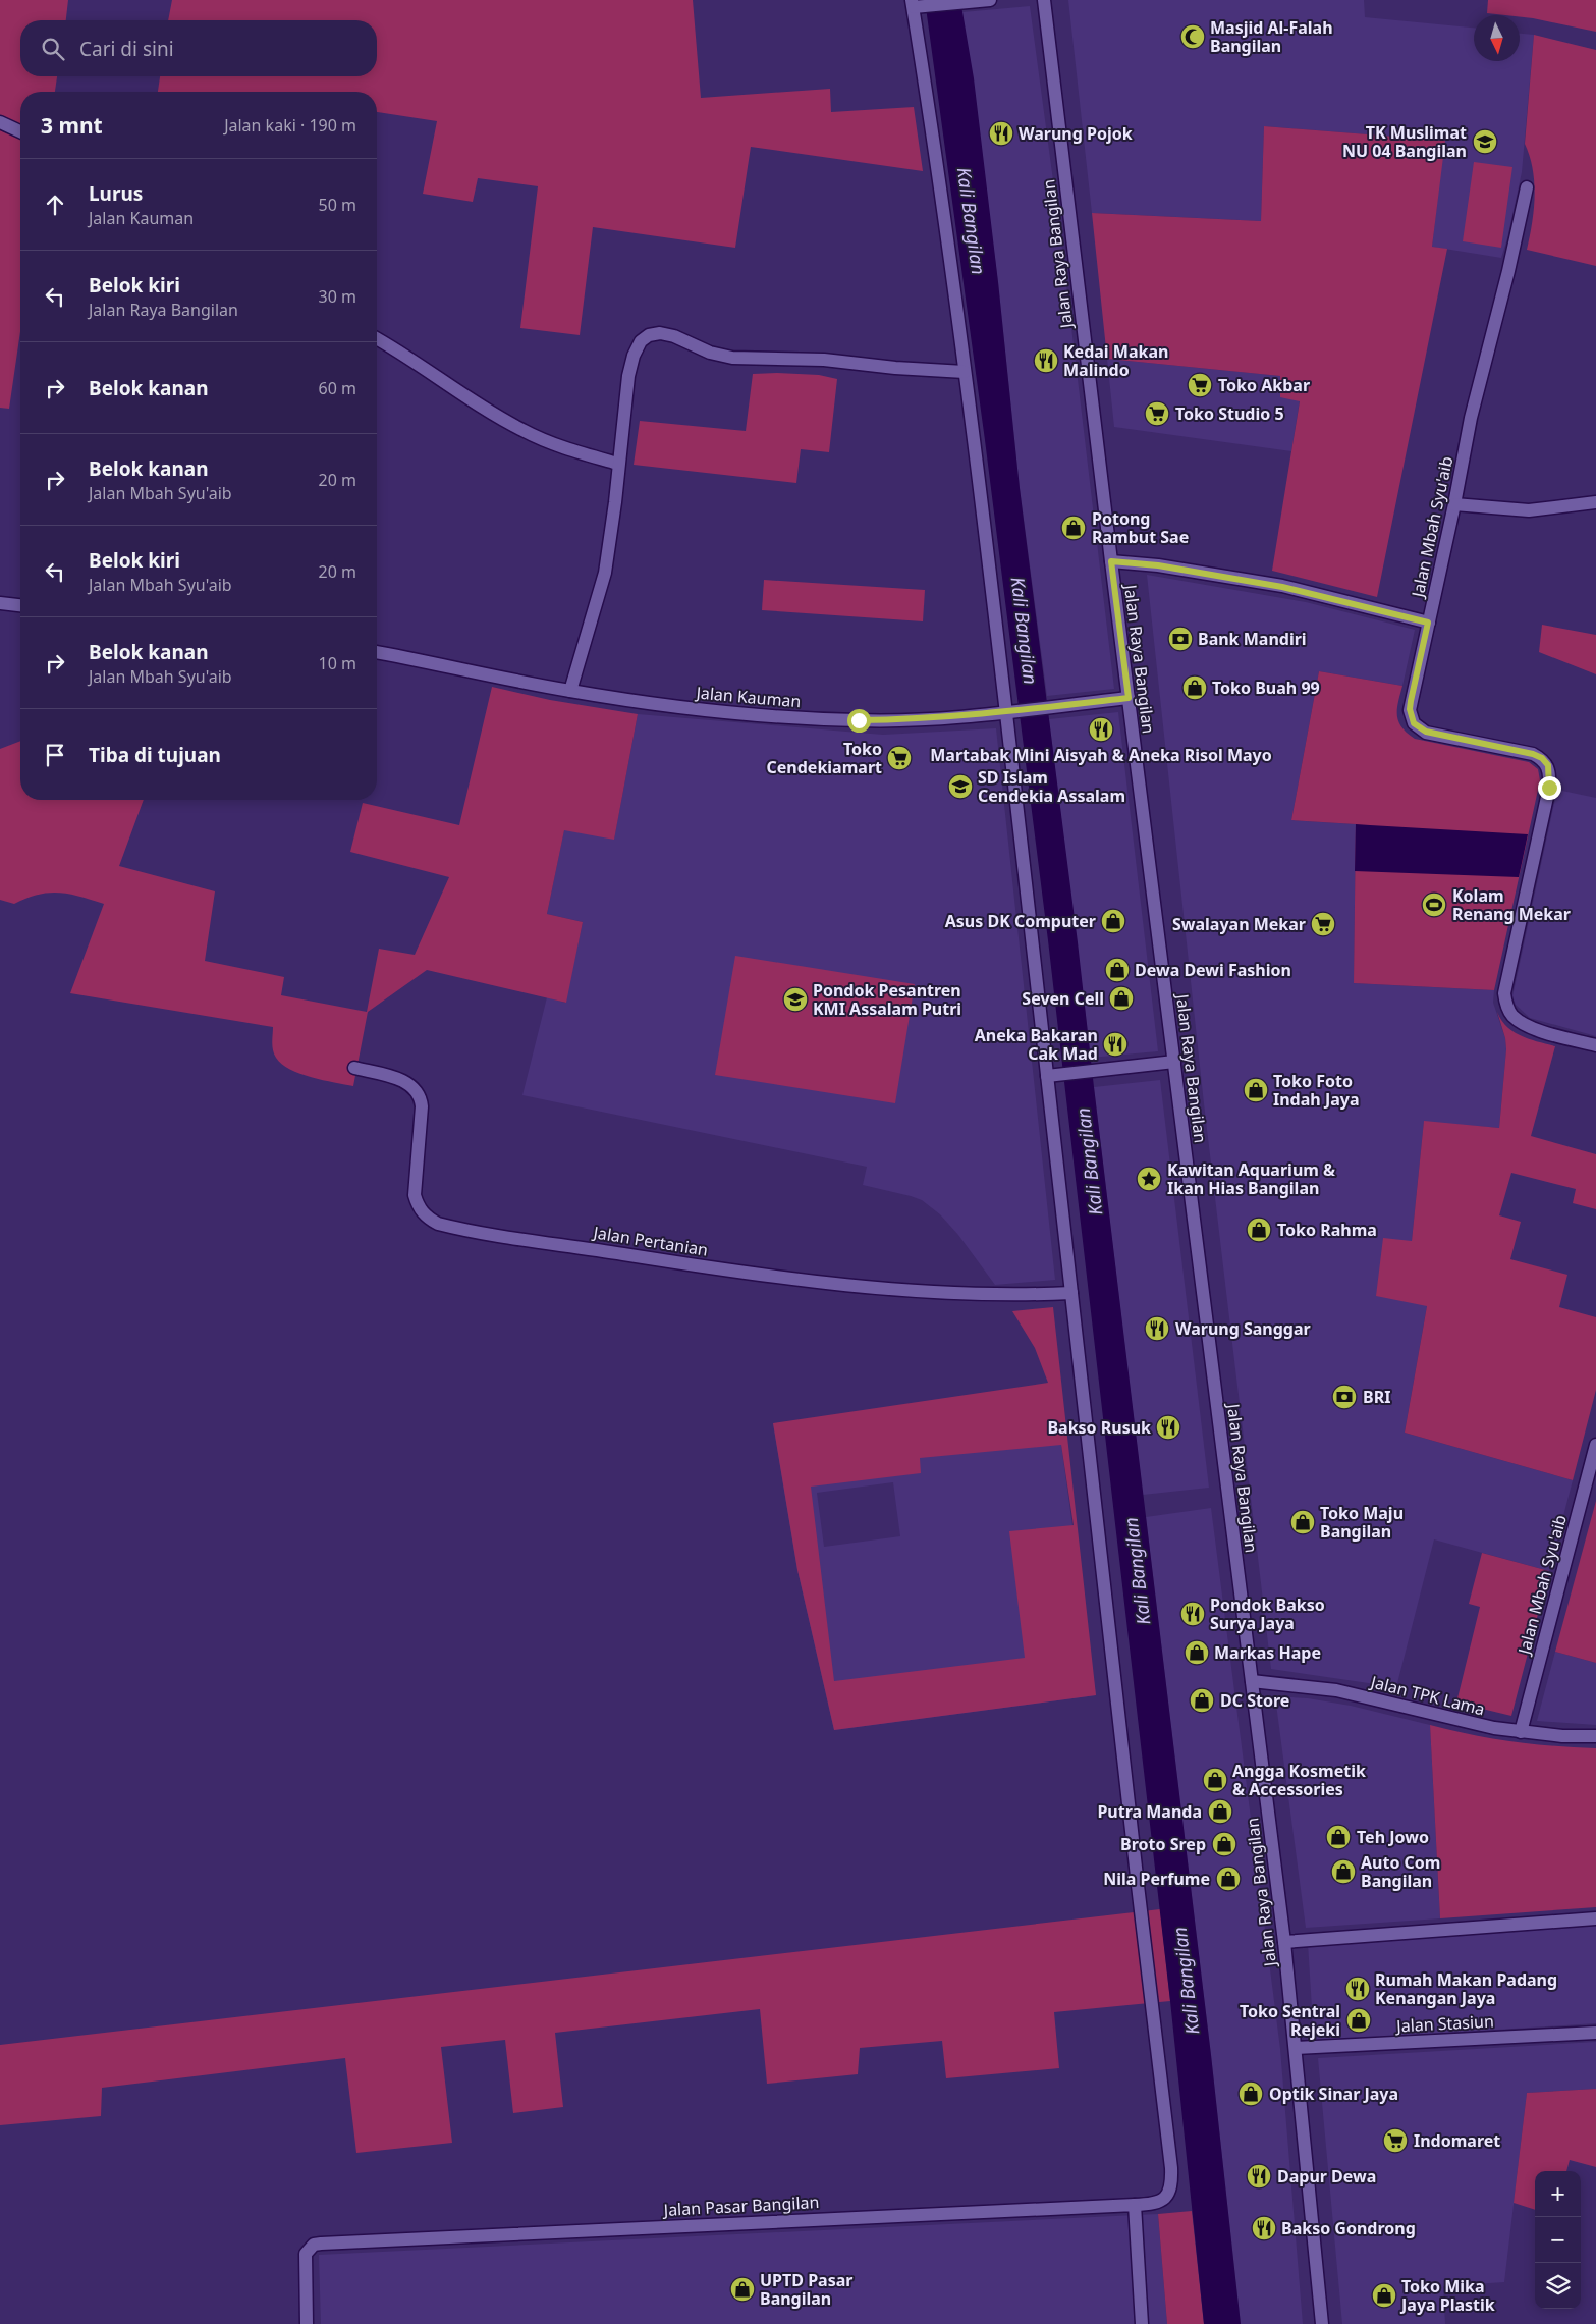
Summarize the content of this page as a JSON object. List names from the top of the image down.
{
  "streets": {
    "street": [
      "Jalan Raya Bangilan",
      "Jalan Mbah Syu'aib",
      "Jalan Kauman",
      "Jalan Pertanian",
      "Jalan TPK Lama",
      "Jalan Stasiun",
      "Jalan Pasar Bangilan"
    ]
  },
  "crossings": [
    ["Jalan Raya Bangilan", "Jalan Kauman"],
    ["Jalan Raya Bangilan", "Jalan TPK Lama"],
    ["Jalan Raya Bangilan", "Jalan Stasiun"],
    ["Jalan Mbah Syu'aib", "Jalan TPK Lama"],
    ["Jalan Pertanian", "Jalan Pasar Bangilan"]
  ],
  "water": ["Kali Bangilan"],
  "places": {
    "mosque": ["Masjid Al-Falah Bangilan"],
    "restaurant": [
      "Warung Pojok",
      "Kedai Makan Malindo",
      "Martabak Mini Aisyah & Aneka Risol Mayo",
      "Aneka Bakaran Cak Mad",
      "Warung Sanggar",
      "Bakso Rusuk",
      "Pondok Bakso Surya Jaya",
      "Rumah Makan Padang Kenangan Jaya",
      "Dapur Dewa",
      "Bakso Gondrong"
    ],
    "school or university": ["TK Muslimat NU 04 Bangilan", "SD Islam Cendekia Assalam", "Pondok Pesantren KMI Assalam Putri"],
    "supermarket": [
      "Toko Akbar",
      "Toko Studio 5",
      "Toko Cendekiamart",
      "Swalayan Mekar",
      "Indomaret"
    ],
    "shop": [
      "Potong Rambut Sae",
      "Toko Buah 99",
      "Asus DK Computer",
      "Dewa Dewi Fashion",
      "Seven Cell",
      "Toko Foto Indah Jaya",
      "Toko Rahma",
      "Toko Maju Bangilan",
      "Markas Hape",
      "DC Store",
      "Angga Kosmetik & Accessories",
      "Putra Manda",
      "Teh Jowo",
      "Broto Srep",
      "Auto Com Bangilan",
      "Nila Perfume",
      "Toko Sentral Rejeki",
      "Optik Sinar Jaya",
      "UPTD Pasar Bangilan",
      "Toko Mika Jaya Plastik"
    ],
    "bank": ["Bank Mandiri", "BRI"],
    "sports": ["Kolam Renang Mekar"],
    "place": ["Kawitan Aquarium & Ikan Hias Bangilan"]
  },
  "north": "bottom",
  "page": {
    "search": "Cari di sini",
    "heading": ["3 mnt", "Jalan kaki · 190 m"],
    "list": [
      ["Lurus", "Jalan Kauman", "50 m"],
      ["Belok kiri", "Jalan Raya Bangilan", "30 m"],
      ["Belok kanan", "60 m"],
      ["Belok kanan", "Jalan Mbah Syu'aib", "20 m"],
      ["Belok kiri", "Jalan Mbah Syu'aib", "20 m"],
      ["Belok kanan", "Jalan Mbah Syu'aib", "10 m"],
      "Tiba di tujuan"
    ],
    "map_buttons": ["+", "−"]
  }
}
